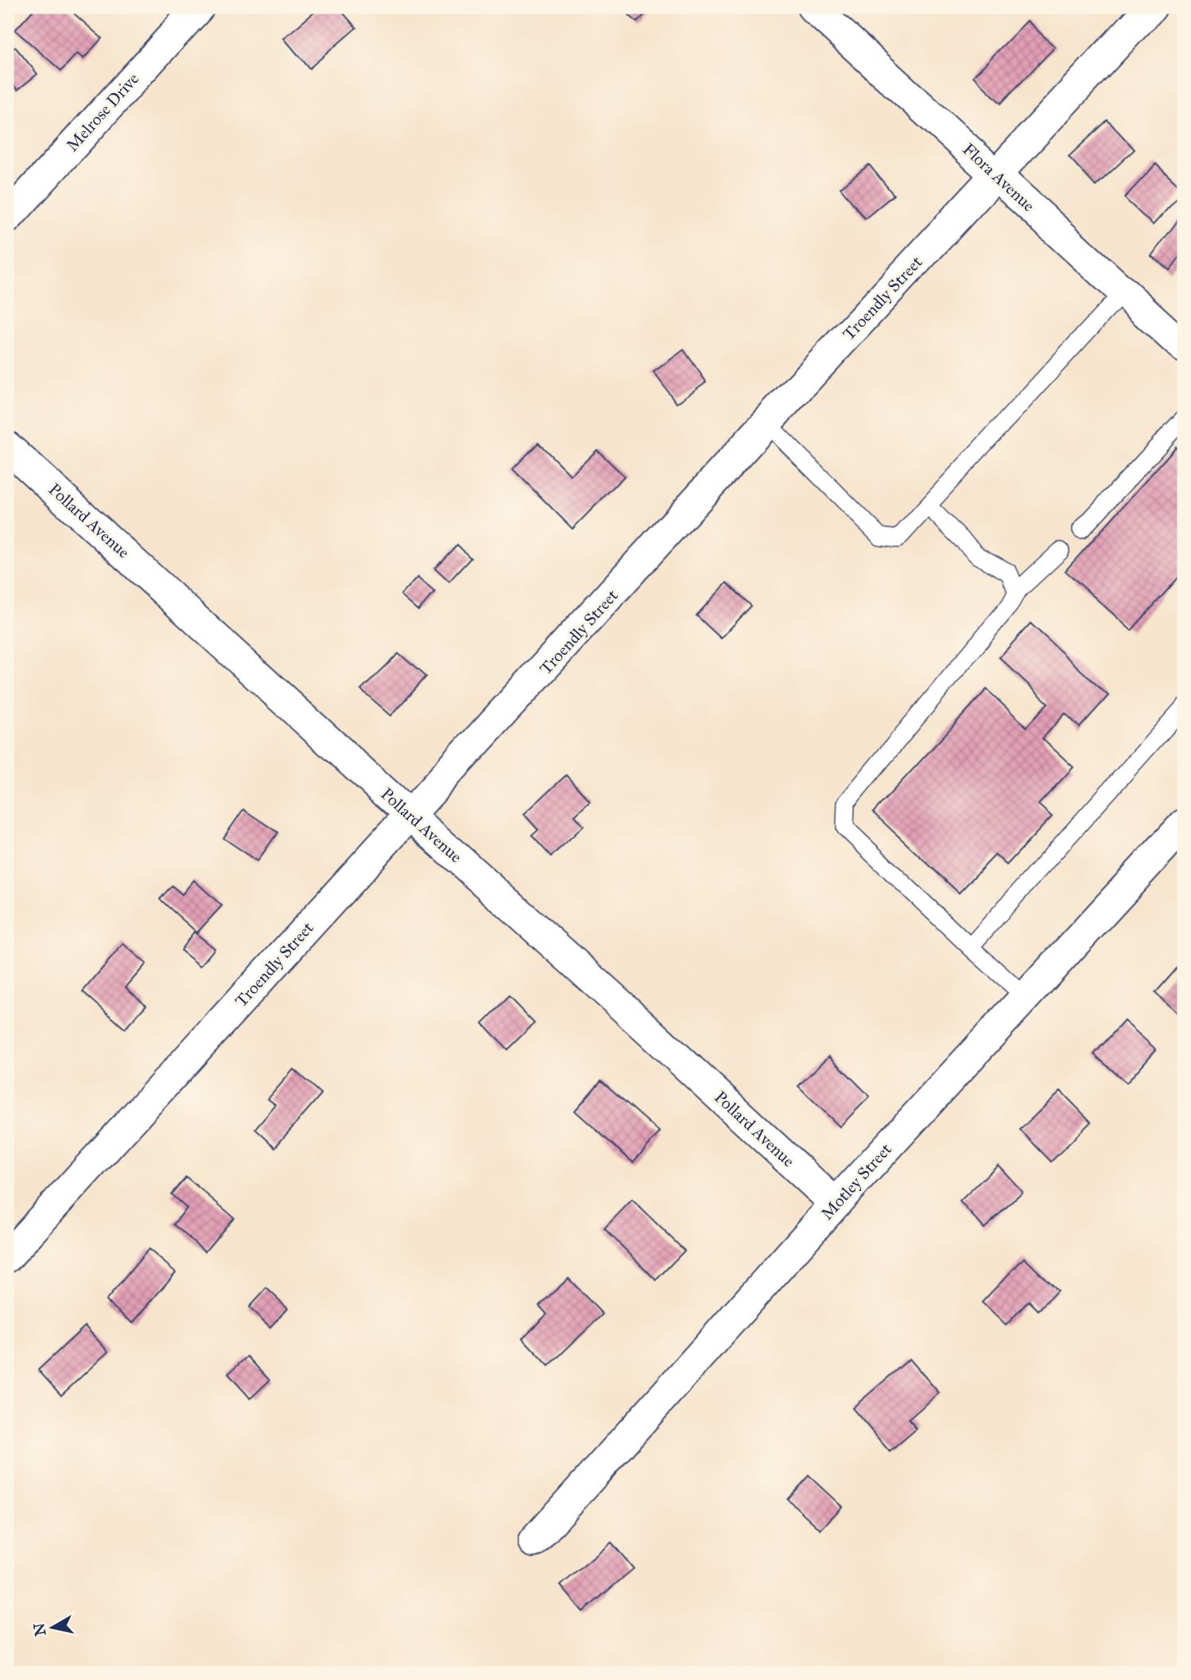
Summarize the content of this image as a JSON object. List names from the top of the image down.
{
  "streets": {
    "street": [
      "Melrose Drive",
      "Flora Avenue",
      "Troendly Street",
      "Pollard Avenue",
      "Motley Street"
    ]
  },
  "crossings": [
    ["Flora Avenue", "Troendly Street"],
    ["Troendly Street", "Pollard Avenue"],
    ["Pollard Avenue", "Motley Street"]
  ],
  "north": "left"
}
